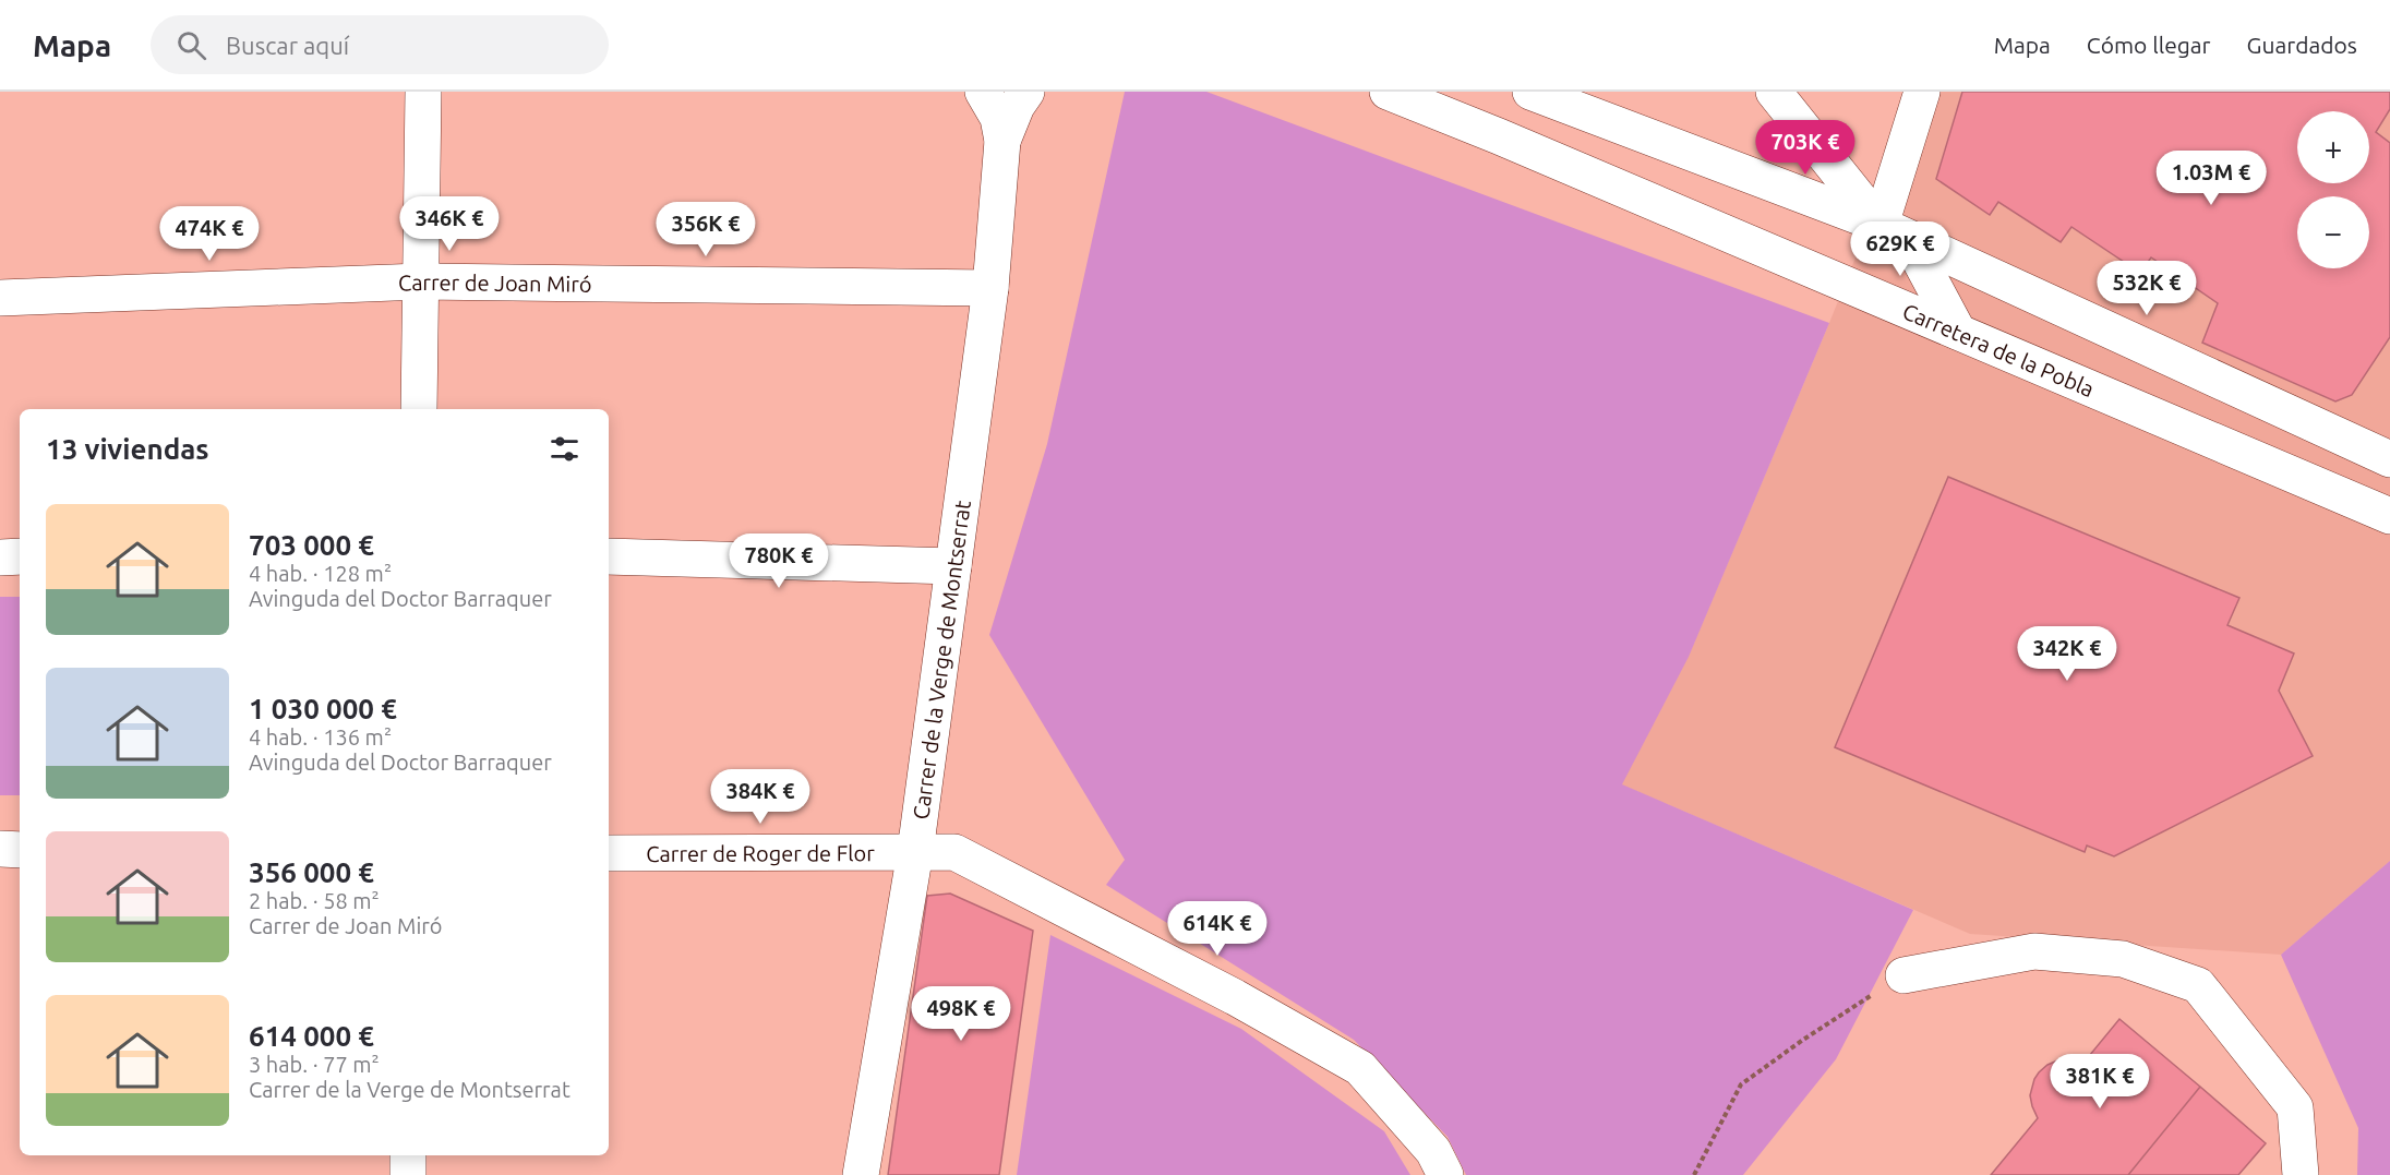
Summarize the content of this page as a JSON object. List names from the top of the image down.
{
  "streets": {
    "street": [
      "Carrer de Joan Miró",
      "Carretera de la Pobla",
      "Carrer de la Verge de Montserrat",
      "Carrer de Roger de Flor"
    ]
  },
  "crossings": [
    ["Carrer de Joan Miró", "Carrer de la Verge de Montserrat"],
    ["Carrer de la Verge de Montserrat", "Carrer de Roger de Flor"]
  ],
  "page": {
    "header": "Mapa",
    "search": "Buscar aquí",
    "nav": ["Mapa", "Cómo llegar", "Guardados"],
    "map_buttons": ["+", "−"],
    "price": [
      "703K €",
      "1.03M €",
      "346K €",
      "356K €",
      "474K €",
      "629K €",
      "532K €",
      "780K €",
      "342K €",
      "384K €",
      "614K €",
      "498K €",
      "381K €"
    ],
    "heading": "13 viviendas",
    "list": [
      {
        "name": "703 000 €",
        "note": "4 hab. · 128 m² · Avinguda del Doctor Barraquer"
      },
      {
        "name": "1 030 000 €",
        "note": "4 hab. · 136 m² · Avinguda del Doctor Barraquer"
      },
      {
        "name": "356 000 €",
        "note": "2 hab. · 58 m² · Carrer de Joan Miró"
      },
      {
        "name": "614 000 €",
        "note": "3 hab. · 77 m² · Carrer de la Verge de Montserrat"
      }
    ]
  }
}
